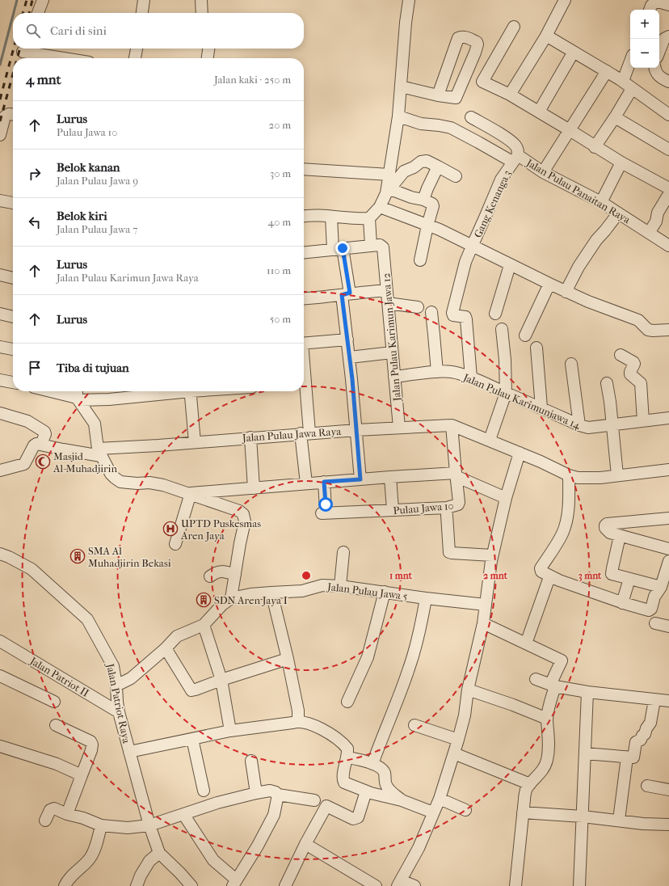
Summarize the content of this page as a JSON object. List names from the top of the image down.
{
  "streets": {
    "street": [
      "Jalan Pulau Panaitan Raya",
      "Gang Kenanga 3",
      "Jalan Pulau Karimun Jawa 12",
      "Jalan Pulau Karimunjawa 14",
      "Jalan Pulau Jawa Raya",
      "Pulau Jawa 10",
      "Jalan Pulau Jawa 5",
      "Jalan Patriot II",
      "Jalan Patriot Raya"
    ]
  },
  "crossings": [
    ["Jalan Pulau Panaitan Raya", "Gang Kenanga 3"],
    ["Gang Kenanga 3", "Jalan Pulau Karimunjawa 14"],
    ["Jalan Pulau Karimun Jawa 12", "Jalan Pulau Karimunjawa 14"],
    ["Jalan Pulau Karimun Jawa 12", "Jalan Pulau Jawa Raya"],
    ["Jalan Pulau Jawa Raya", "Pulau Jawa 10"],
    ["Jalan Patriot II", "Jalan Patriot Raya"]
  ],
  "places": {
    "mosque": ["Masjid Al-Muhadjirin"],
    "hospital": ["UPTD Puskesmas Aren Jaya"],
    "building": ["SMA Al Muhadjirin Bekasi", "SDN Aren Jaya I"]
  },
  "page": {
    "map_buttons": ["+", "−"],
    "search": "Cari di sini",
    "heading": ["4 mnt", "Jalan kaki · 250 m"],
    "list": [
      ["Lurus", "Pulau Jawa 10", "20 m"],
      ["Belok kanan", "Jalan Pulau Jawa 9", "30 m"],
      ["Belok kiri", "Jalan Pulau Jawa 7", "40 m"],
      ["Lurus", "Jalan Pulau Karimun Jawa Raya", "110 m"],
      ["Lurus", "50 m"],
      "Tiba di tujuan"
    ]
  },
  "rings": ["1 mnt", "2 mnt", "3 mnt"]
}
